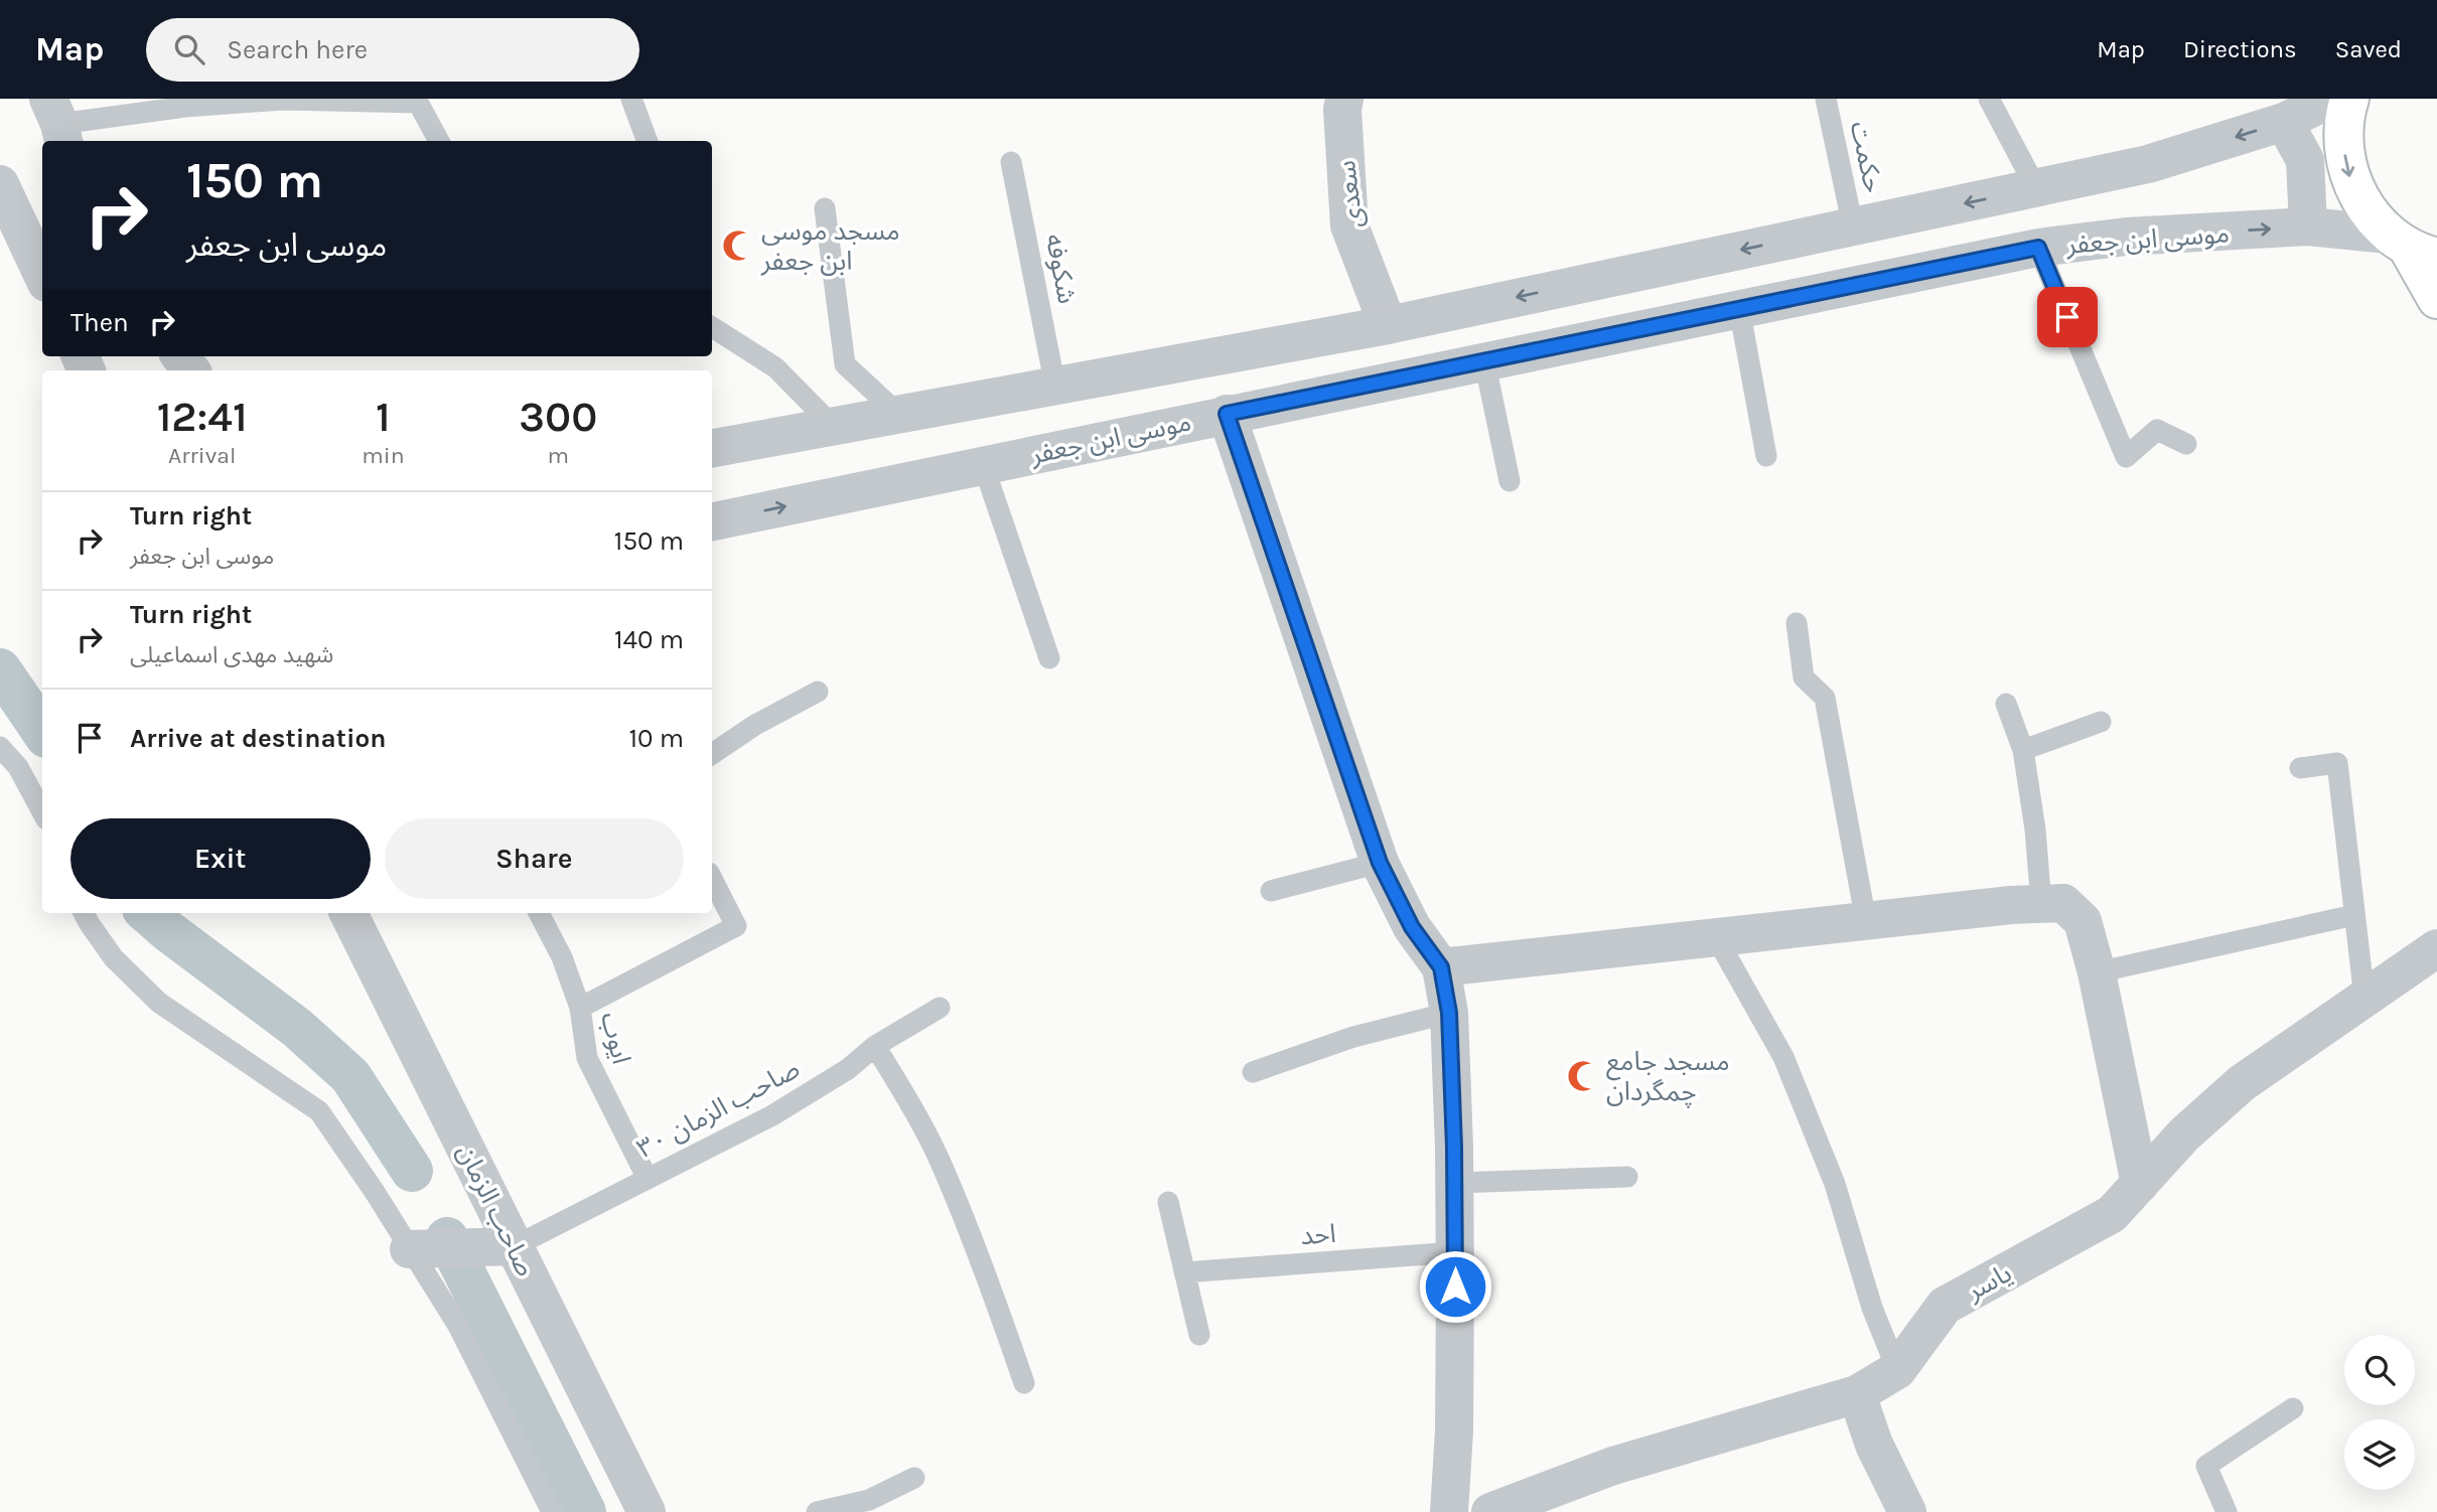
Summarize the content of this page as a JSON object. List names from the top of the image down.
{
  "streets": {
    "street": [
      "سعدی",
      "موسی ابن جعفر",
      "صاحب الزمان",
      "یاسر"
    ],
    "lane": [
      "حکمت",
      "شکوفه",
      "ایوب",
      "صاحب الزمان ۳۰",
      "احد"
    ]
  },
  "crossings": [
    ["ایوب", "صاحب الزمان ۳۰"],
    ["صاحب الزمان ۳۰", "صاحب الزمان"]
  ],
  "places": {
    "mosque": ["مسجد موسی ابن جعفر", "مسجد جامع چمگردان"]
  },
  "page": {
    "header": "Map",
    "search": "Search here",
    "nav": ["Map", "Directions", "Saved"],
    "turn": ["150 m", "موسی ابن جعفر"],
    "then": "Then",
    "eta": [
      "12:41",
      "Arrival",
      "1",
      "min",
      "300",
      "m"
    ],
    "list": [
      {
        "name": "Turn right",
        "note": "موسی ابن جعفر",
        "value": "150 m"
      },
      {
        "name": "Turn right",
        "note": "شهید مهدی اسماعیلی",
        "value": "140 m"
      },
      {
        "name": "Arrive at destination",
        "value": "10 m"
      }
    ],
    "buttons": ["Exit", "Share"]
  }
}
